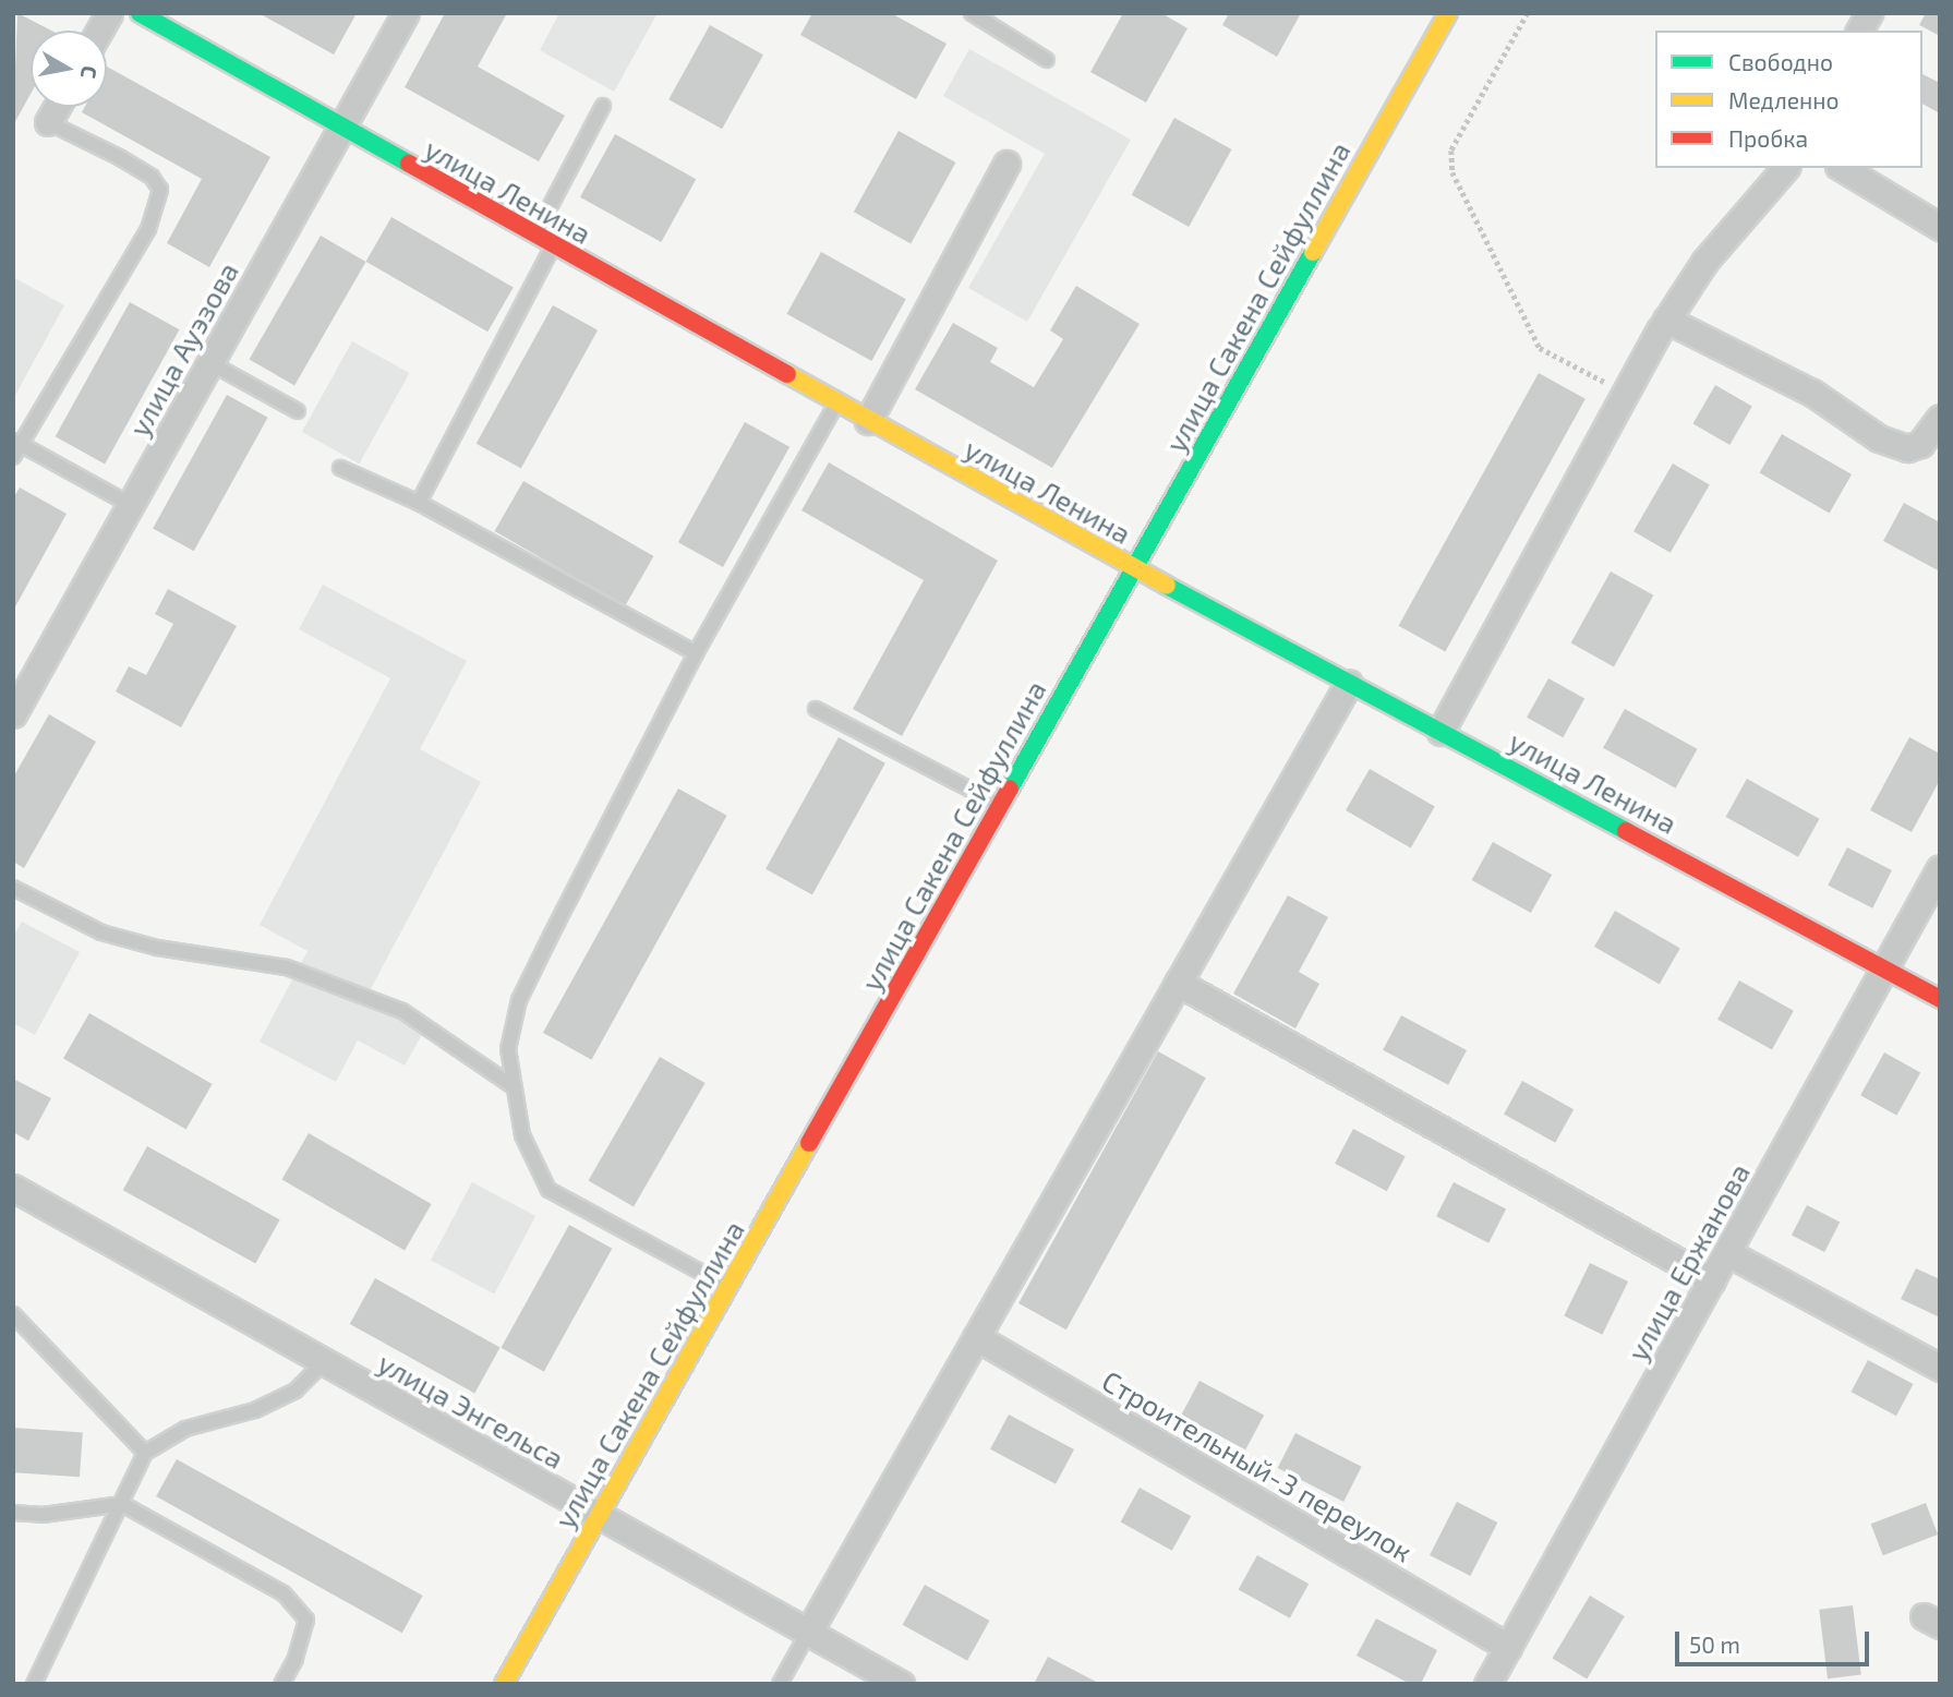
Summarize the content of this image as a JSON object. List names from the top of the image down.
{
  "streets": {
    "street": [
      "улица Ленина",
      "улица Сакена Сейфуллина",
      "улица Ауэзова",
      "улица Ержанова",
      "улица Энгельса",
      "Строительный-3 переулок"
    ]
  },
  "crossings": [
    ["улица Ленина", "улица Сакена Сейфуллина"],
    ["улица Ленина", "улица Ауэзова"],
    ["улица Ленина", "улица Ержанова"],
    ["улица Сакена Сейфуллина", "улица Энгельса"],
    ["улица Ержанова", "Строительный-3 переулок"]
  ],
  "legend": ["Свободно", "Медленно", "Пробка"],
  "scale_bar": "50 m",
  "north": "right"
}
